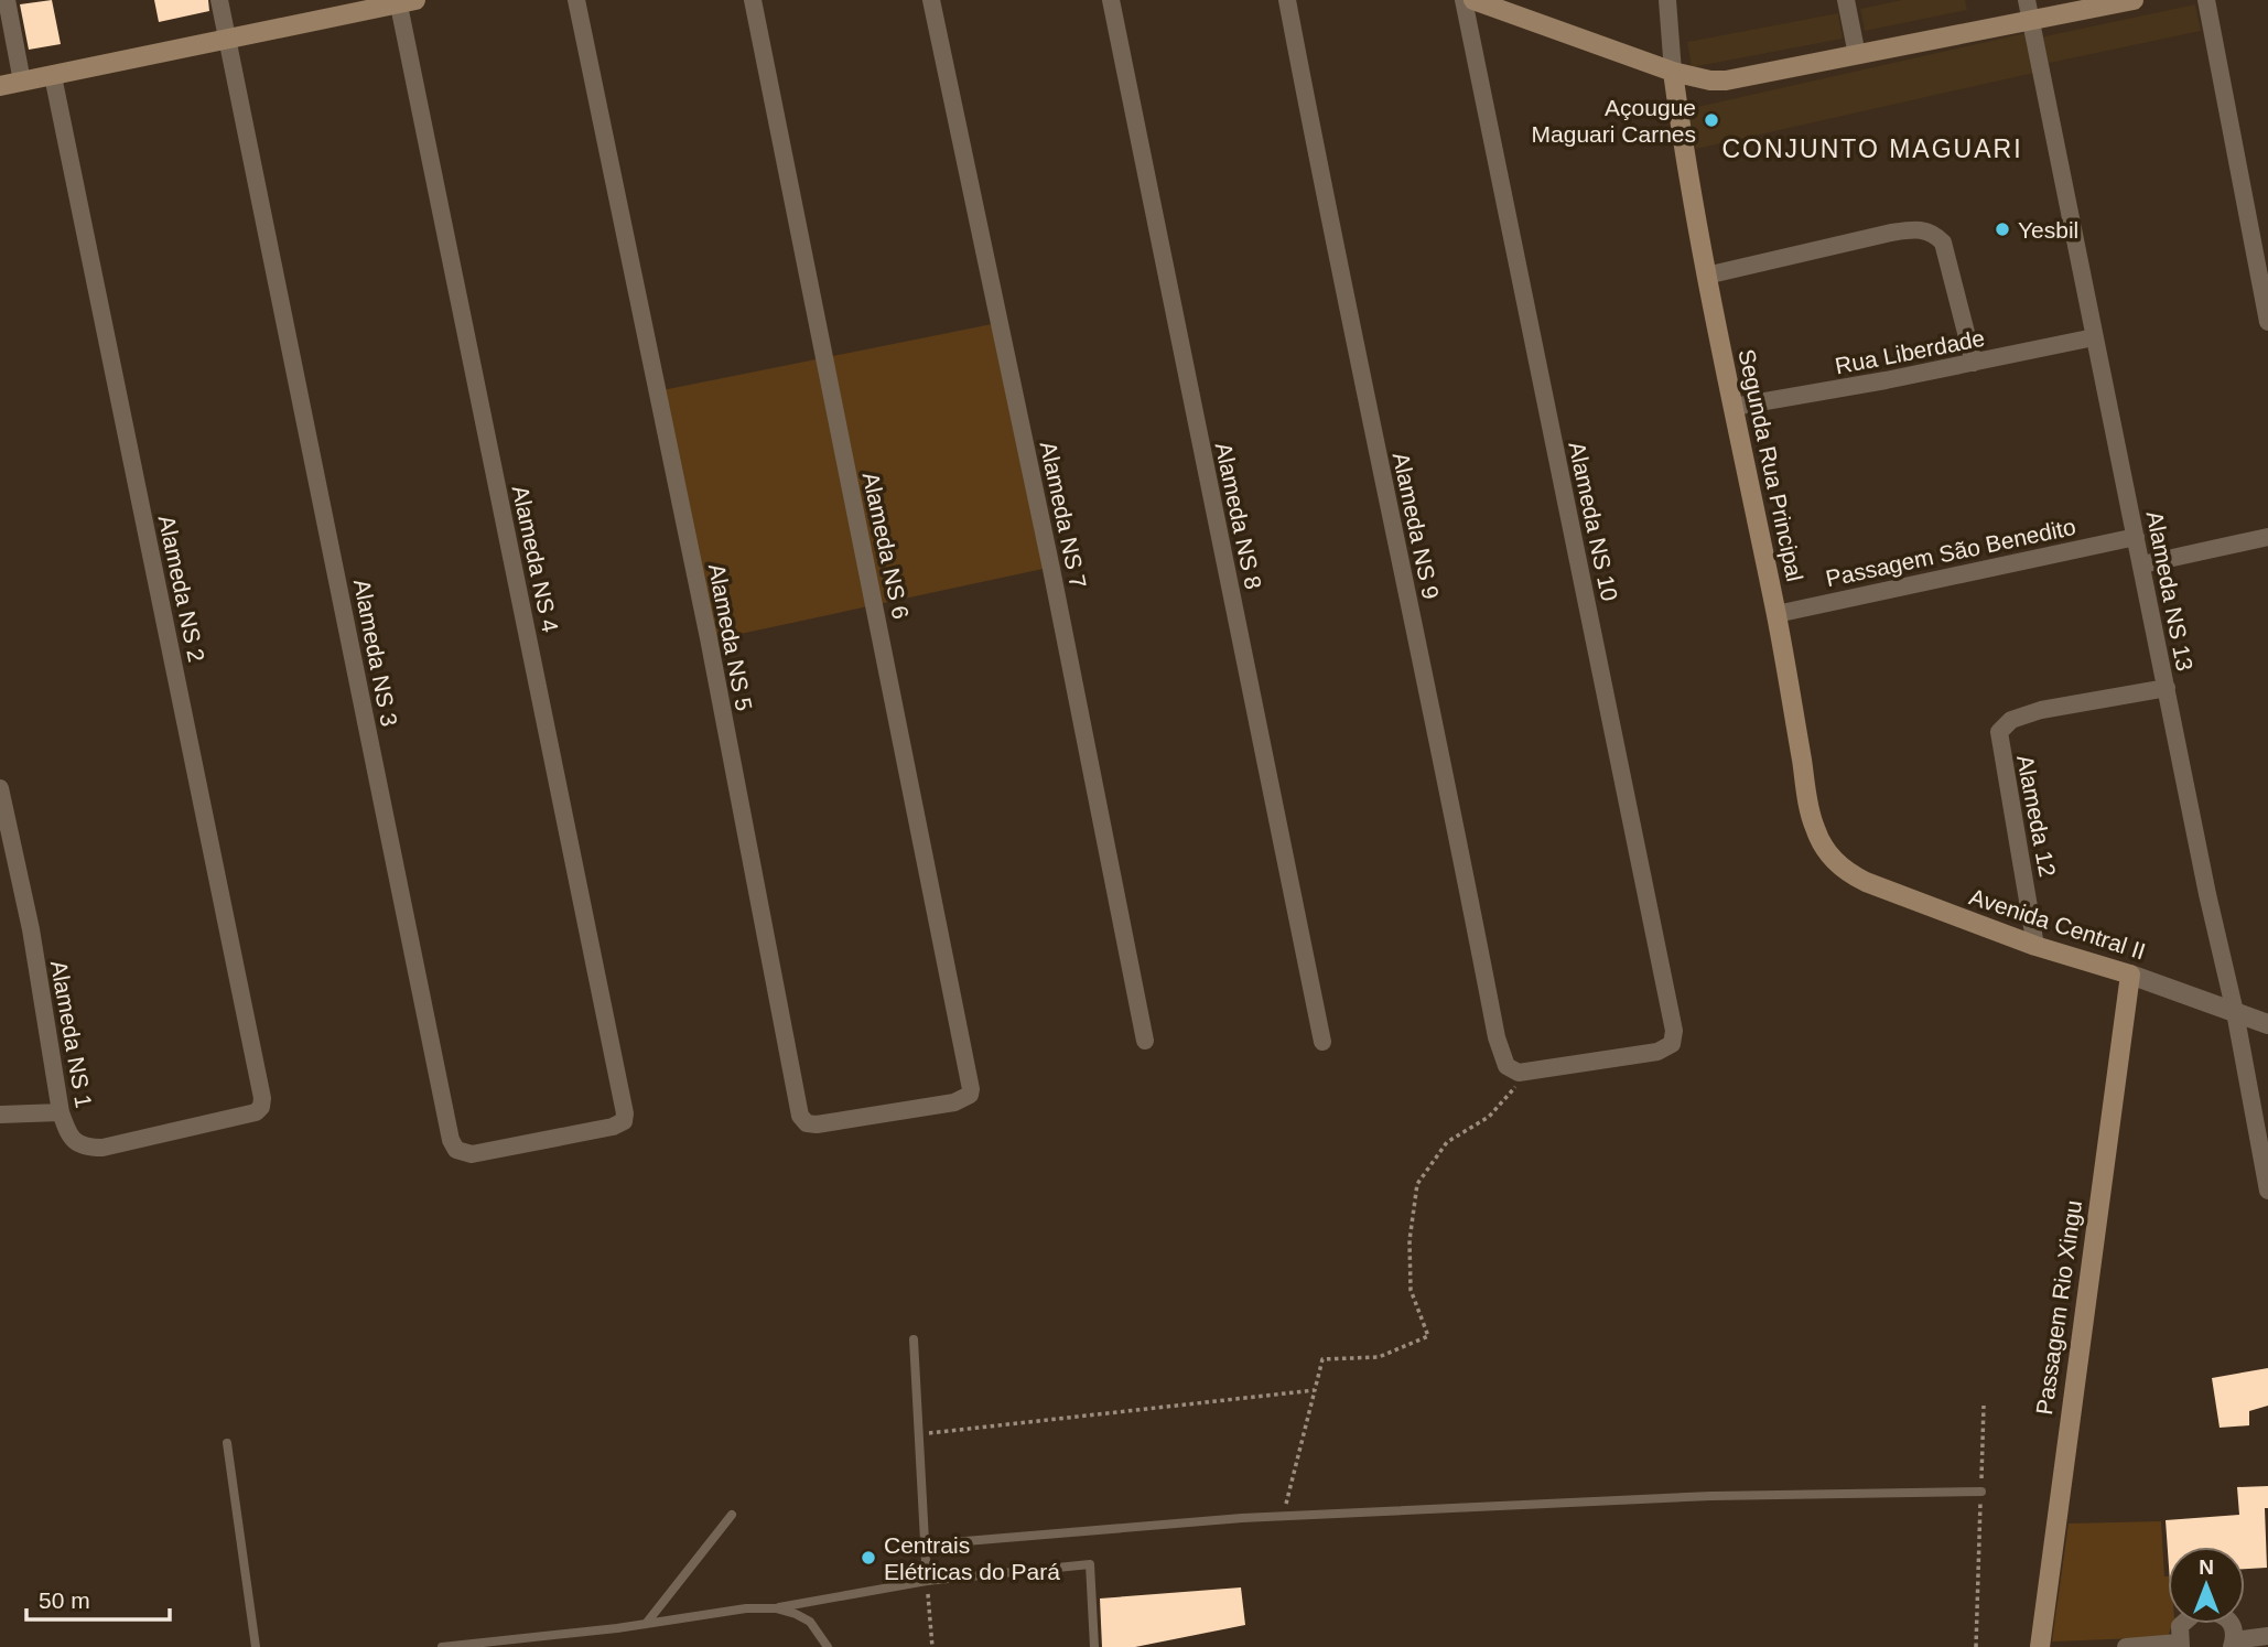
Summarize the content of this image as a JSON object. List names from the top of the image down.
{
  "streets": {
    "main road": ["Segunda Rua Principal", "Avenida Central II", "Passagem Rio Xingu"],
    "street": [
      "Rua Liberdade",
      "Alameda NS 7",
      "Alameda NS 8",
      "Alameda NS 10",
      "Alameda NS 9",
      "Alameda NS 6",
      "Passagem São Benedito",
      "Alameda NS 4",
      "Alameda NS 2",
      "Alameda NS 13",
      "Alameda NS 5",
      "Alameda NS 3",
      "Alameda 12",
      "Alameda NS 1"
    ]
  },
  "crossings": [
    ["Rua Liberdade", "Segunda Rua Principal"],
    ["Rua Liberdade", "Alameda NS 13"],
    ["Segunda Rua Principal", "Passagem São Benedito"],
    ["Segunda Rua Principal", "Avenida Central II"],
    ["Alameda NS 10", "Alameda NS 9"],
    ["Alameda NS 6", "Alameda NS 5"],
    ["Passagem São Benedito", "Alameda NS 13"],
    ["Alameda NS 4", "Alameda NS 3"],
    ["Alameda NS 2", "Alameda NS 1"],
    ["Alameda NS 13", "Alameda 12"],
    ["Alameda NS 13", "Avenida Central II"],
    ["Alameda 12", "Avenida Central II"],
    ["Avenida Central II", "Passagem Rio Xingu"]
  ],
  "districts": ["CONJUNTO MAGUARI"],
  "places": ["Açougue Maguari Carnes", "Yesbil", "Centrais Elétricas do Pará"],
  "scale_bar": "50 m",
  "north": "top"
}
